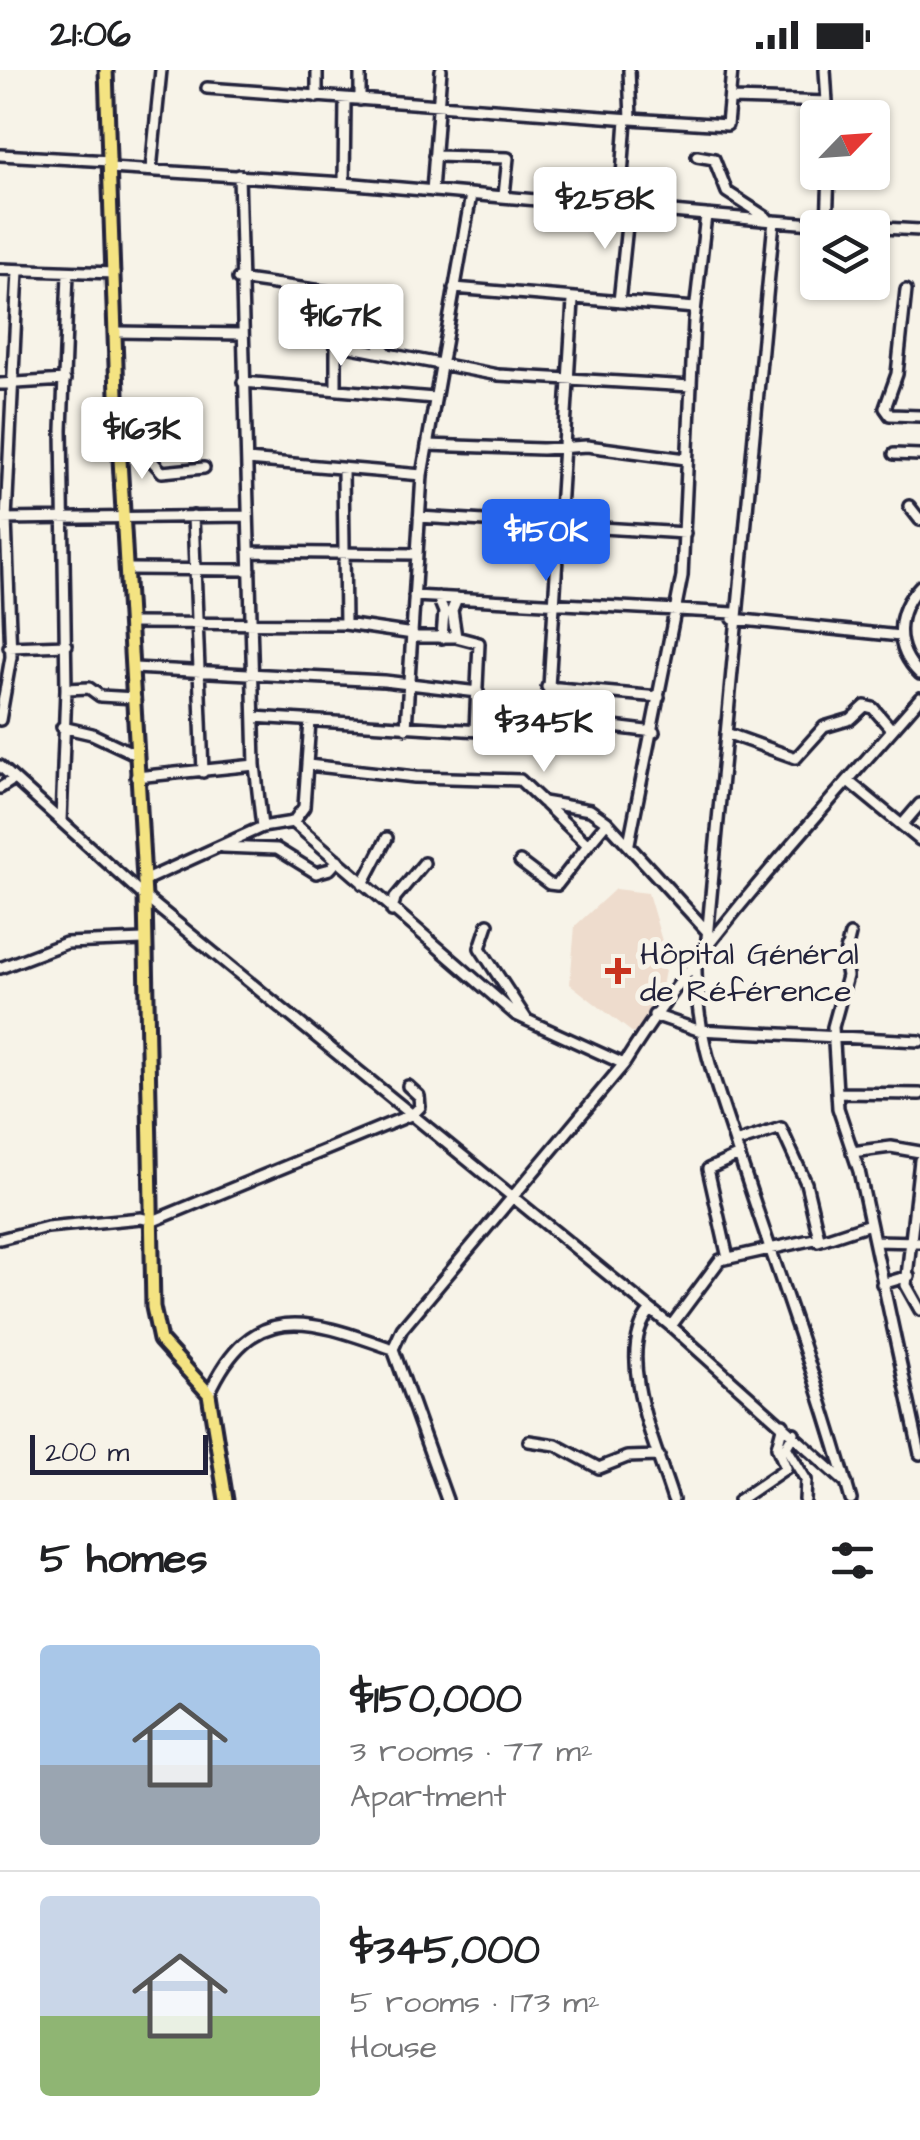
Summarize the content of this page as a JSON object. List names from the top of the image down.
{
  "places": {
    "health": ["Hôpital Général de Référence"]
  },
  "scale_bar": "200 m",
  "north": "top right",
  "page": {
    "status": "21:06",
    "price": [
      "$258K",
      "$167K",
      "$163K",
      "$150K",
      "$345K"
    ],
    "scale": "200 m",
    "heading": "5 homes",
    "list": [
      {
        "name": "$150,000",
        "note": "3 rooms · 77 m² · Apartment"
      },
      {
        "name": "$345,000",
        "note": "5 rooms · 173 m² · House"
      }
    ]
  }
}
